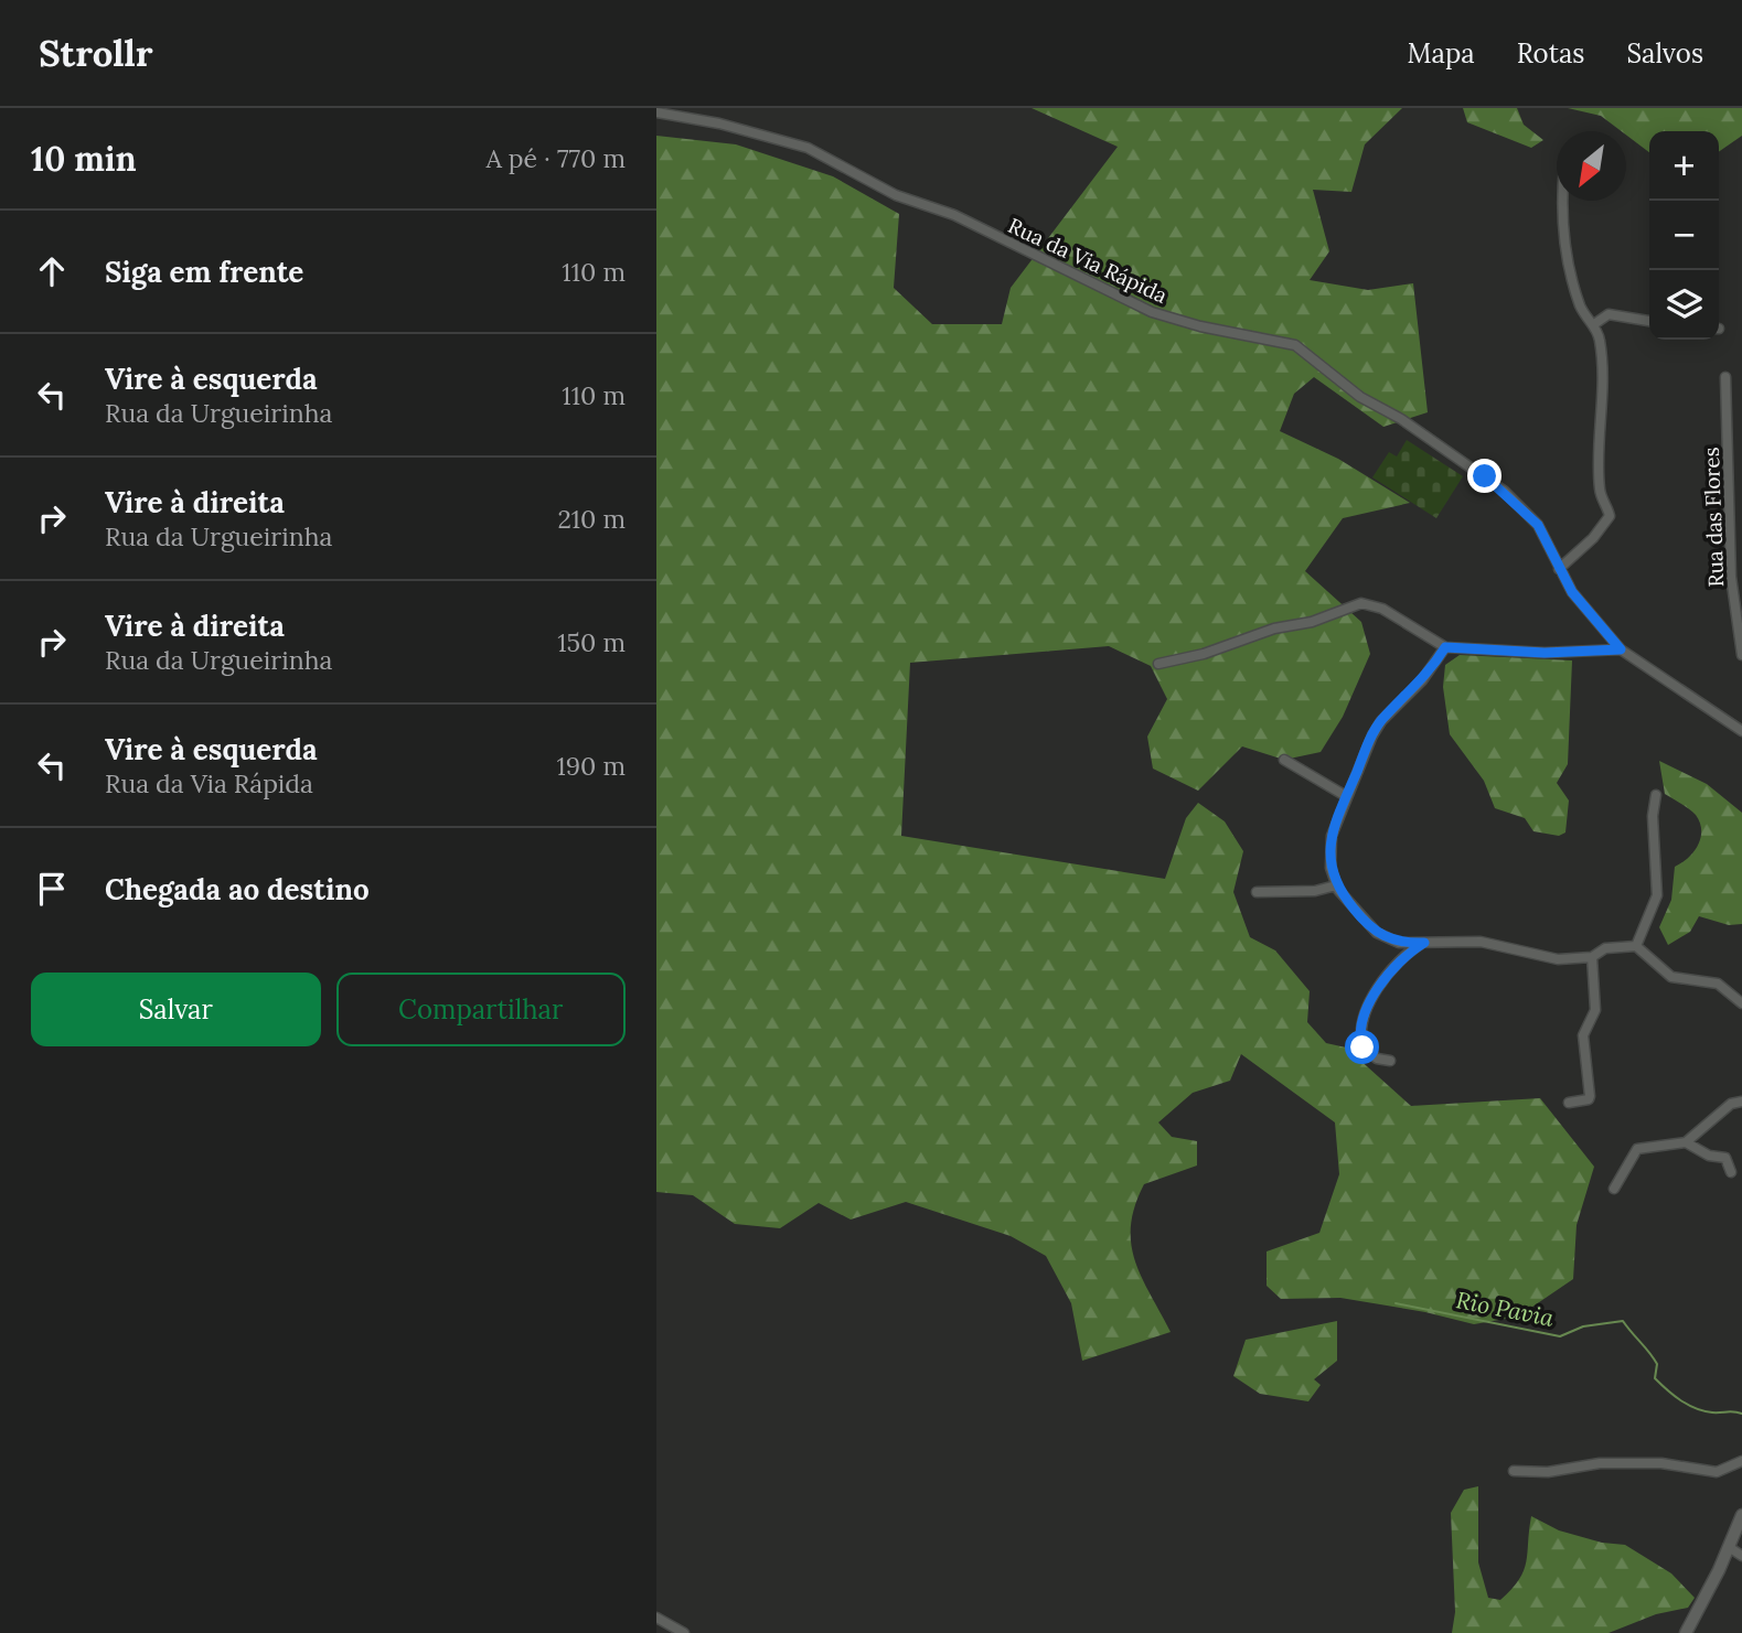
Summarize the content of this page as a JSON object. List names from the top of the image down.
{
  "streets": {
    "street": ["Rua da Via Rápida", "Rua das Flores"]
  },
  "water": ["Rio Pavia"],
  "north": "bottom left",
  "page": {
    "header": "Strollr",
    "nav": ["Mapa", "Rotas", "Salvos"],
    "heading": ["10 min", "A pé · 770 m"],
    "map_buttons": ["+", "−"],
    "list": [
      ["Siga em frente", "110 m"],
      ["Vire à esquerda", "Rua da Urgueirinha", "110 m"],
      ["Vire à direita", "Rua da Urgueirinha", "210 m"],
      ["Vire à direita", "Rua da Urgueirinha", "150 m"],
      ["Vire à esquerda", "Rua da Via Rápida", "190 m"],
      "Chegada ao destino"
    ],
    "buttons": ["Salvar", "Compartilhar"]
  }
}
